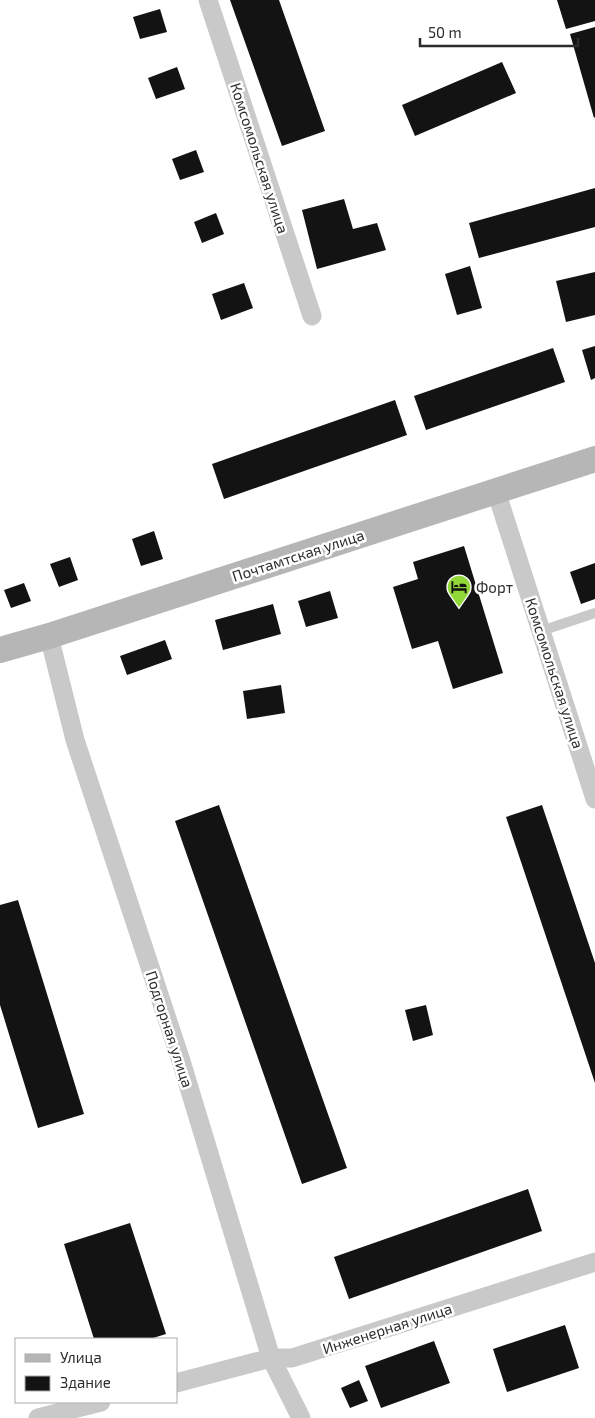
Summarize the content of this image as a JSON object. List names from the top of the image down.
{
  "streets": {
    "street": [
      "Комсомольская улица",
      "Почтамтская улица",
      "Подгорная улица",
      "Инженерная улица"
    ]
  },
  "crossings": [
    ["Комсомольская улица", "Почтамтская улица"],
    ["Почтамтская улица", "Подгорная улица"],
    ["Подгорная улица", "Инженерная улица"]
  ],
  "places": {
    "hotel": ["Форт"]
  },
  "legend": ["Улица", "Здание"],
  "scale_bar": "50 m"
}
